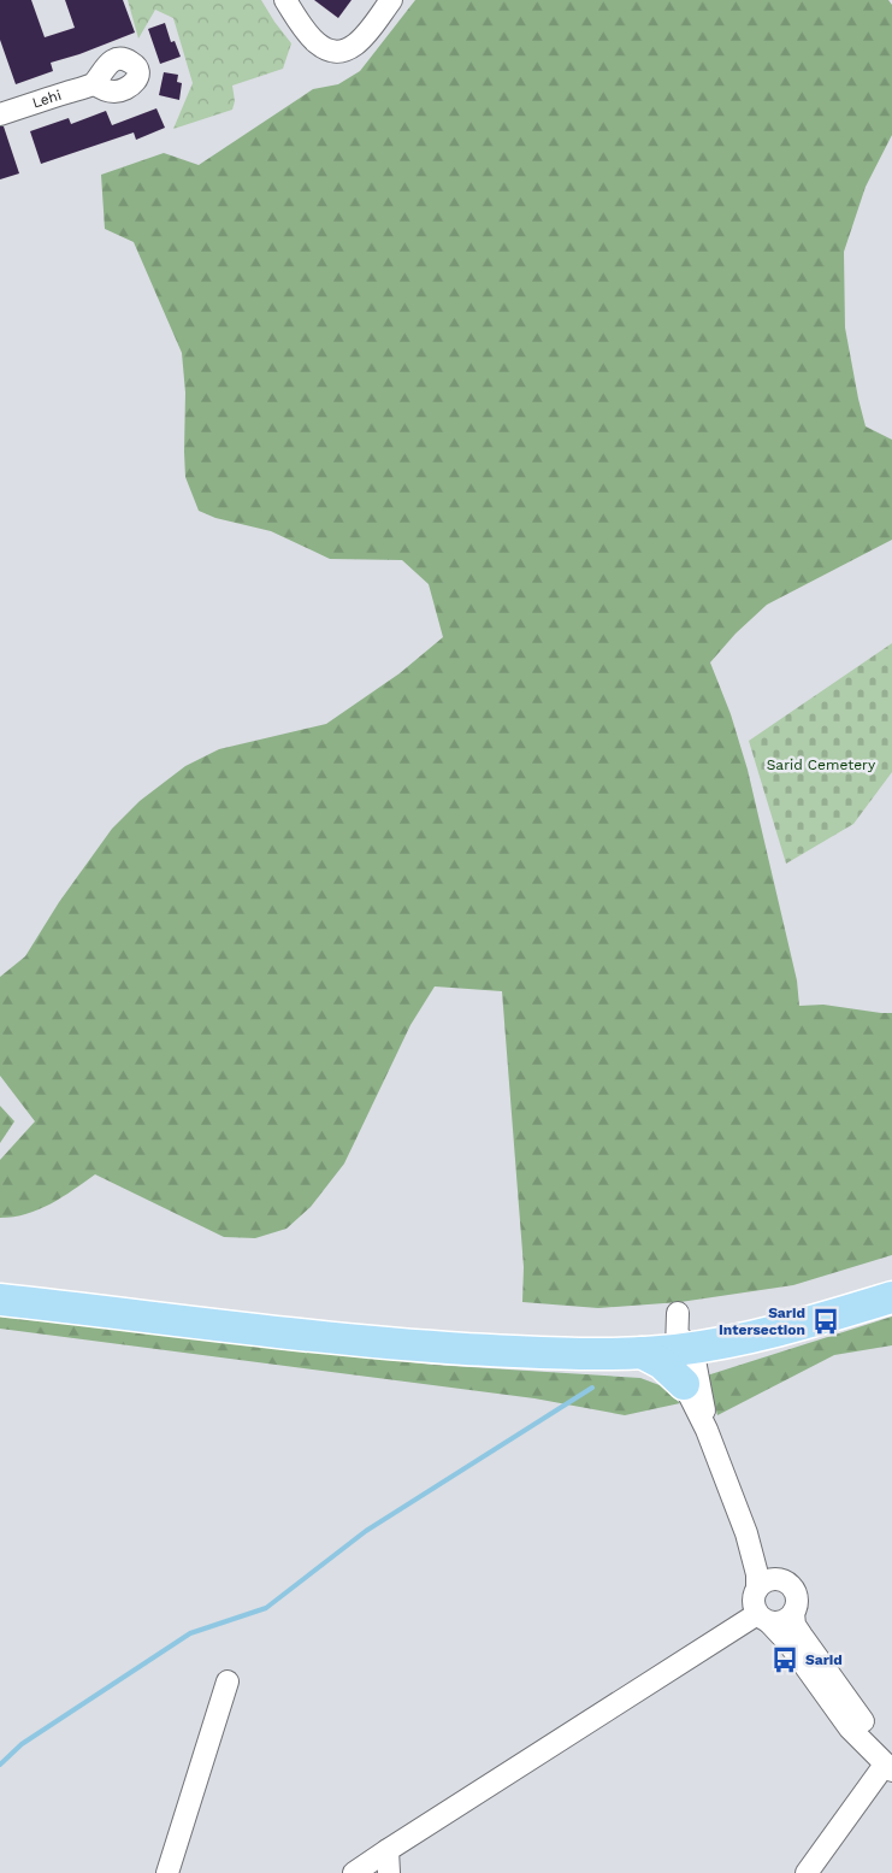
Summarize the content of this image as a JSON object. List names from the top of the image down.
{
  "streets": {
    "street": ["Lehi"]
  },
  "parks": ["Sarid Cemetery"],
  "places": {
    "bus stop": ["Sarid Intersection", "Sarid"]
  }
}
